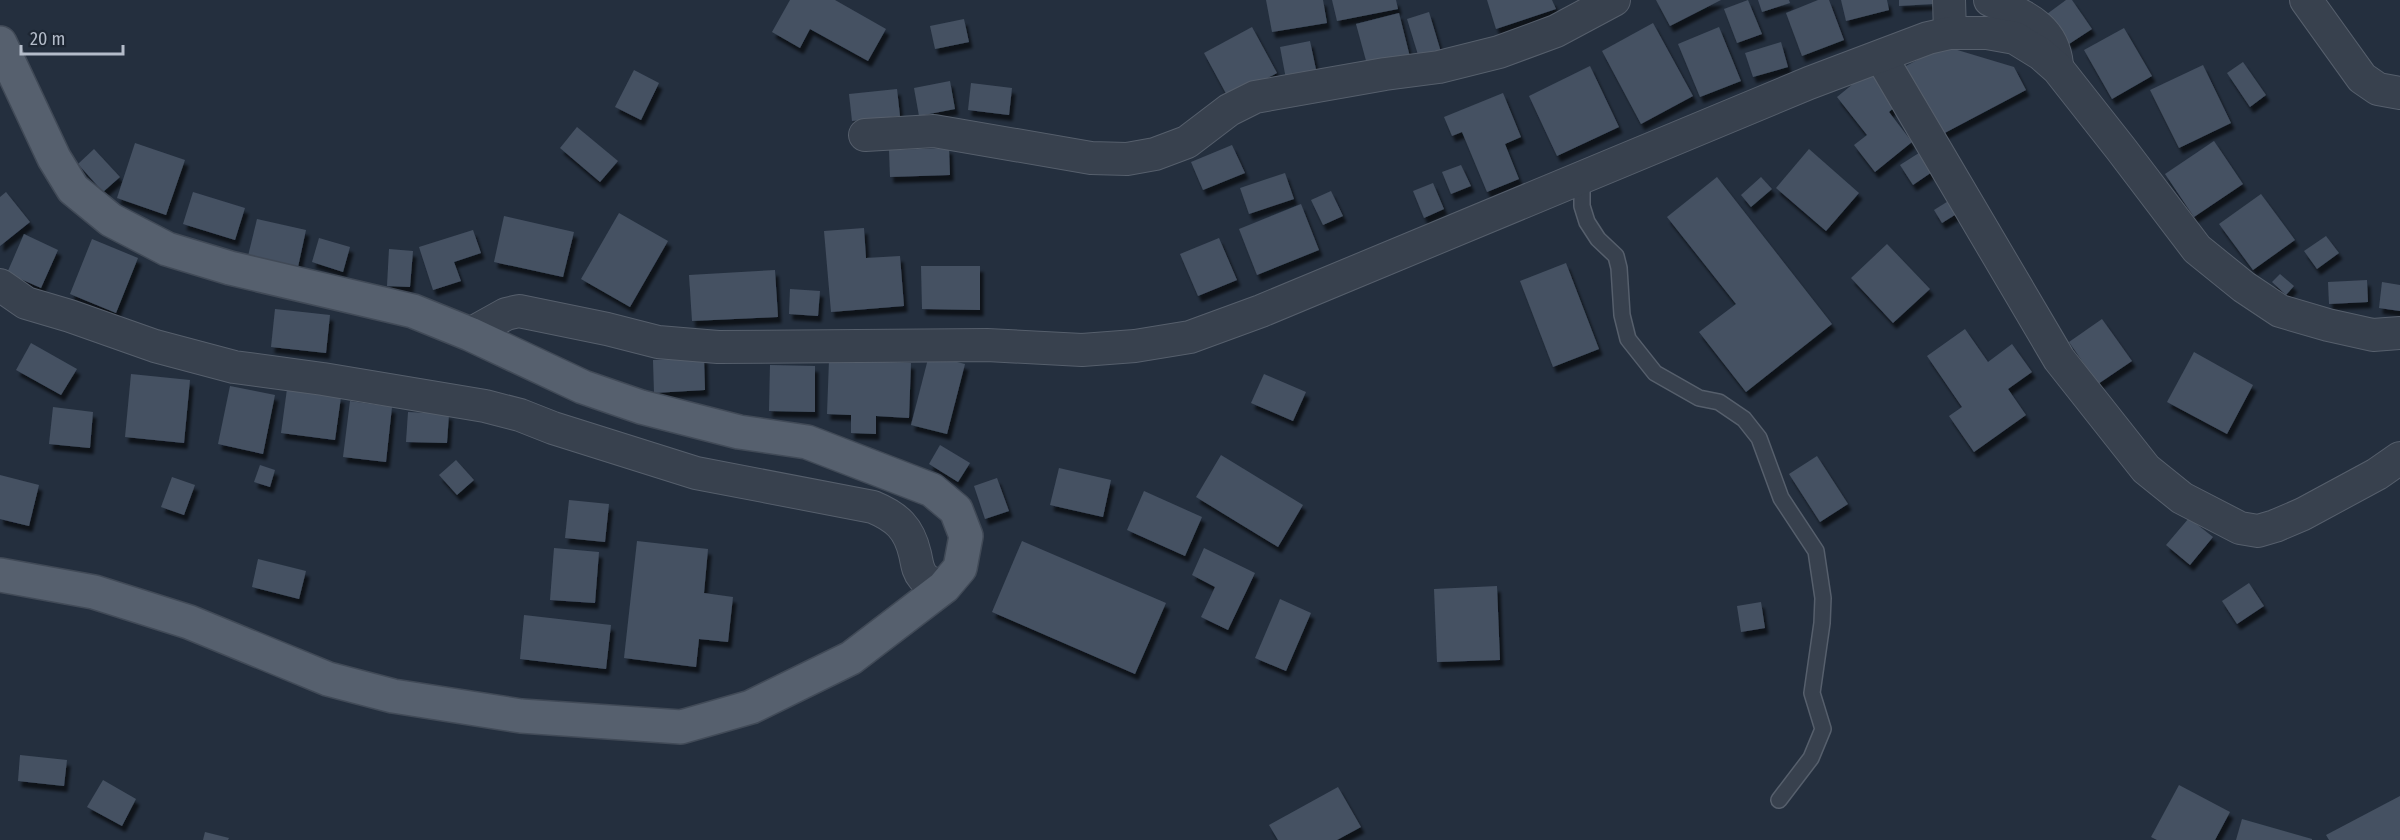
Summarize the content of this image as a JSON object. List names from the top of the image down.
{
  "scale_bar": "20 m"
}
